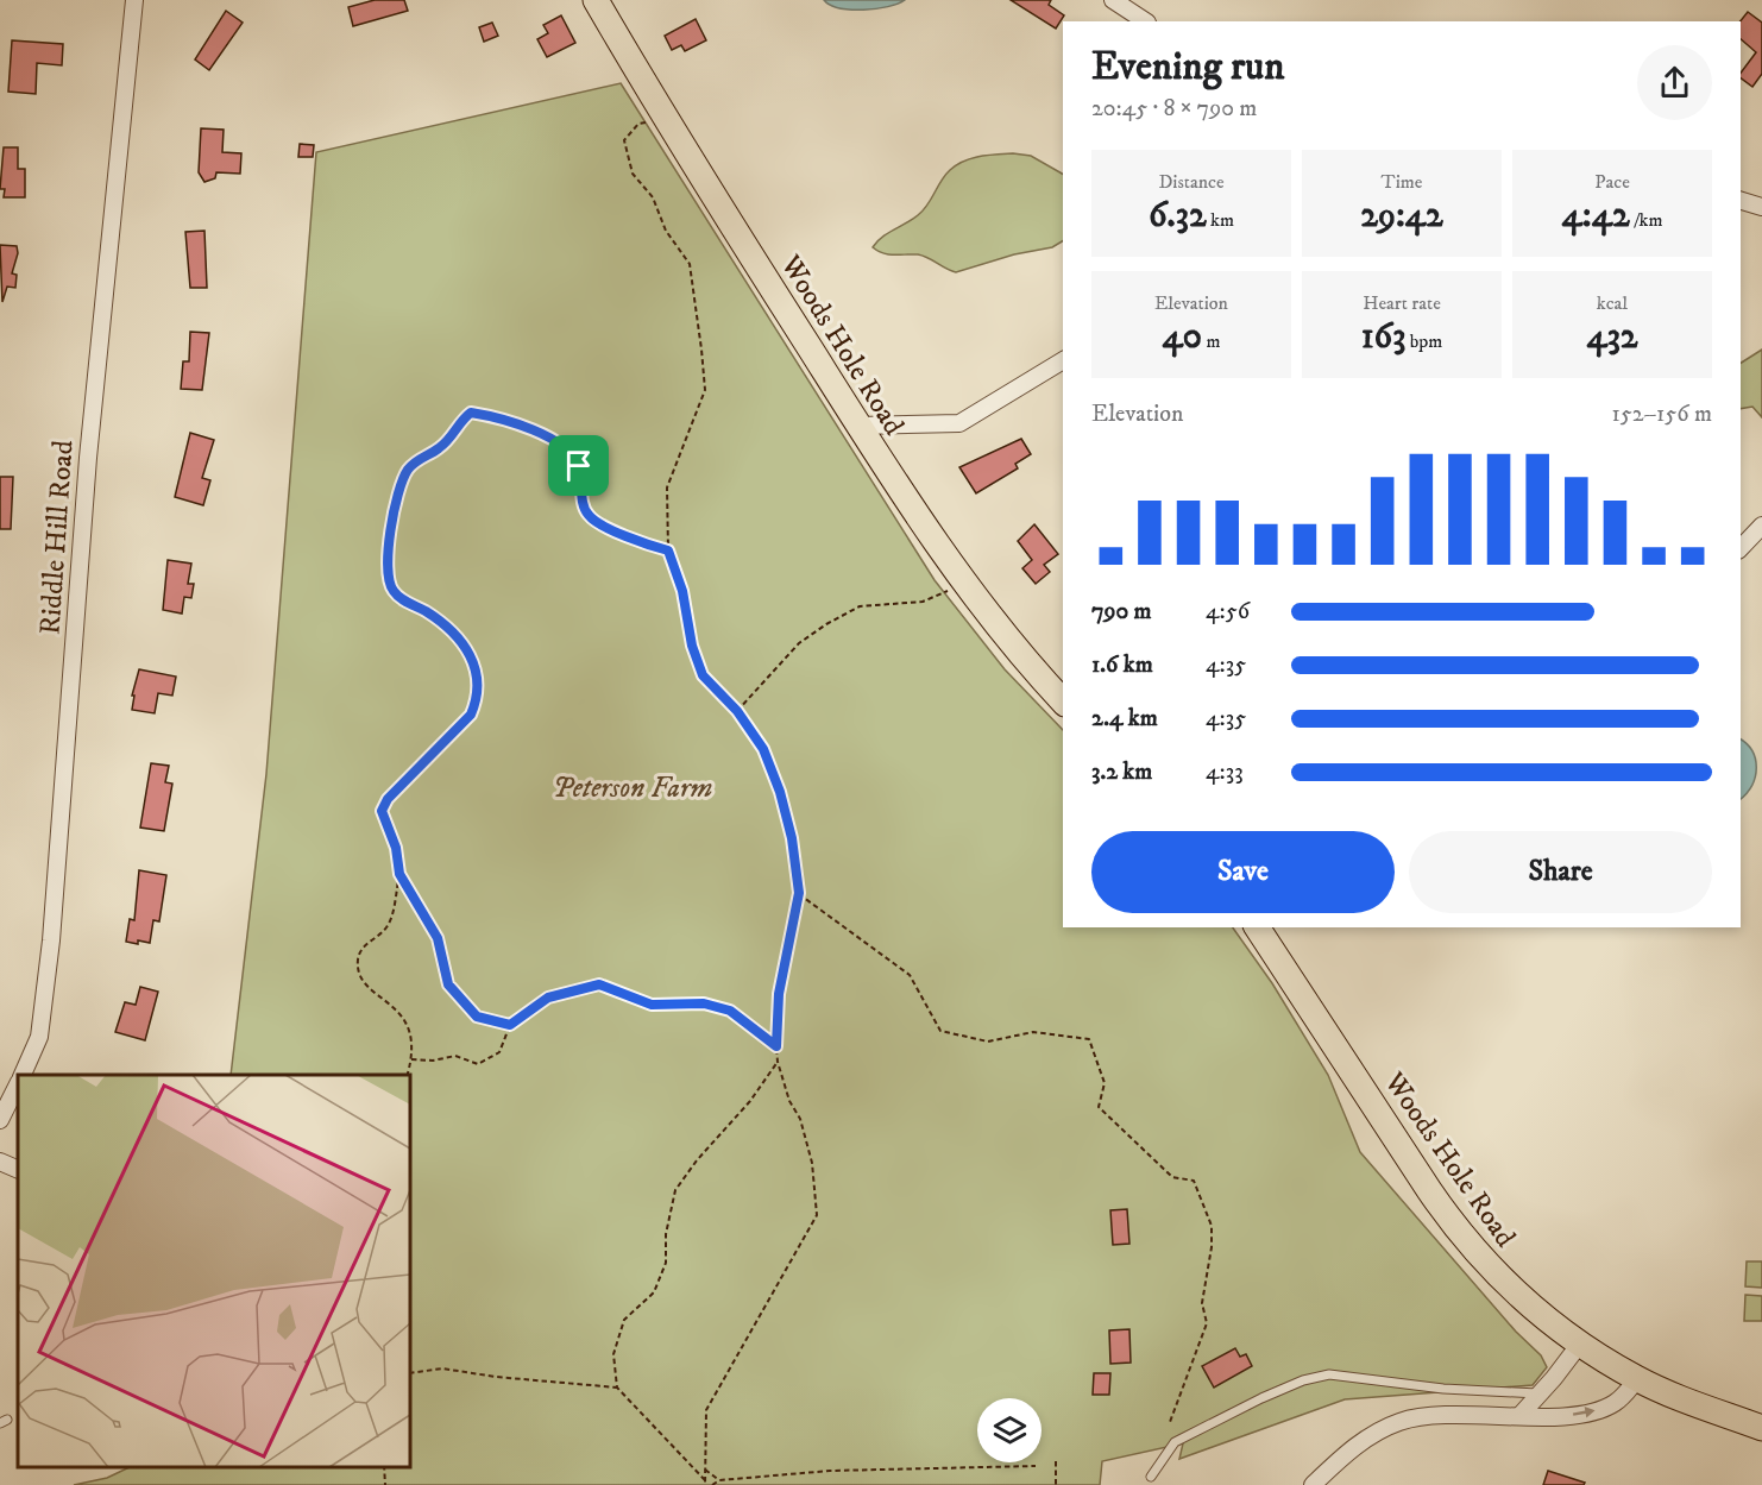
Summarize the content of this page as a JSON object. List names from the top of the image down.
{
  "streets": {
    "highway": ["Woods Hole Road"],
    "street": ["Riddle Hill Road"]
  },
  "parks": ["Peterson Farm"],
  "page": {
    "heading": ["Evening run", "20:45 · 8 × 790 m"],
    "stats": [
      ["Distance", "6.32 km"],
      ["Time", "29:42"],
      ["Pace", "4:42 /km"],
      ["Elevation", "40 m"],
      ["Heart rate", "163 bpm"],
      ["kcal", "432"]
    ],
    "chart": ["Elevation", "152–156 m"],
    "list": [
      {
        "name": "790 m",
        "note": "4:56"
      },
      {
        "name": "1.6 km",
        "note": "4:35"
      },
      {
        "name": "2.4 km",
        "note": "4:35"
      },
      {
        "name": "3.2 km",
        "note": "4:33"
      }
    ],
    "buttons": ["Save", "Share"]
  }
}
